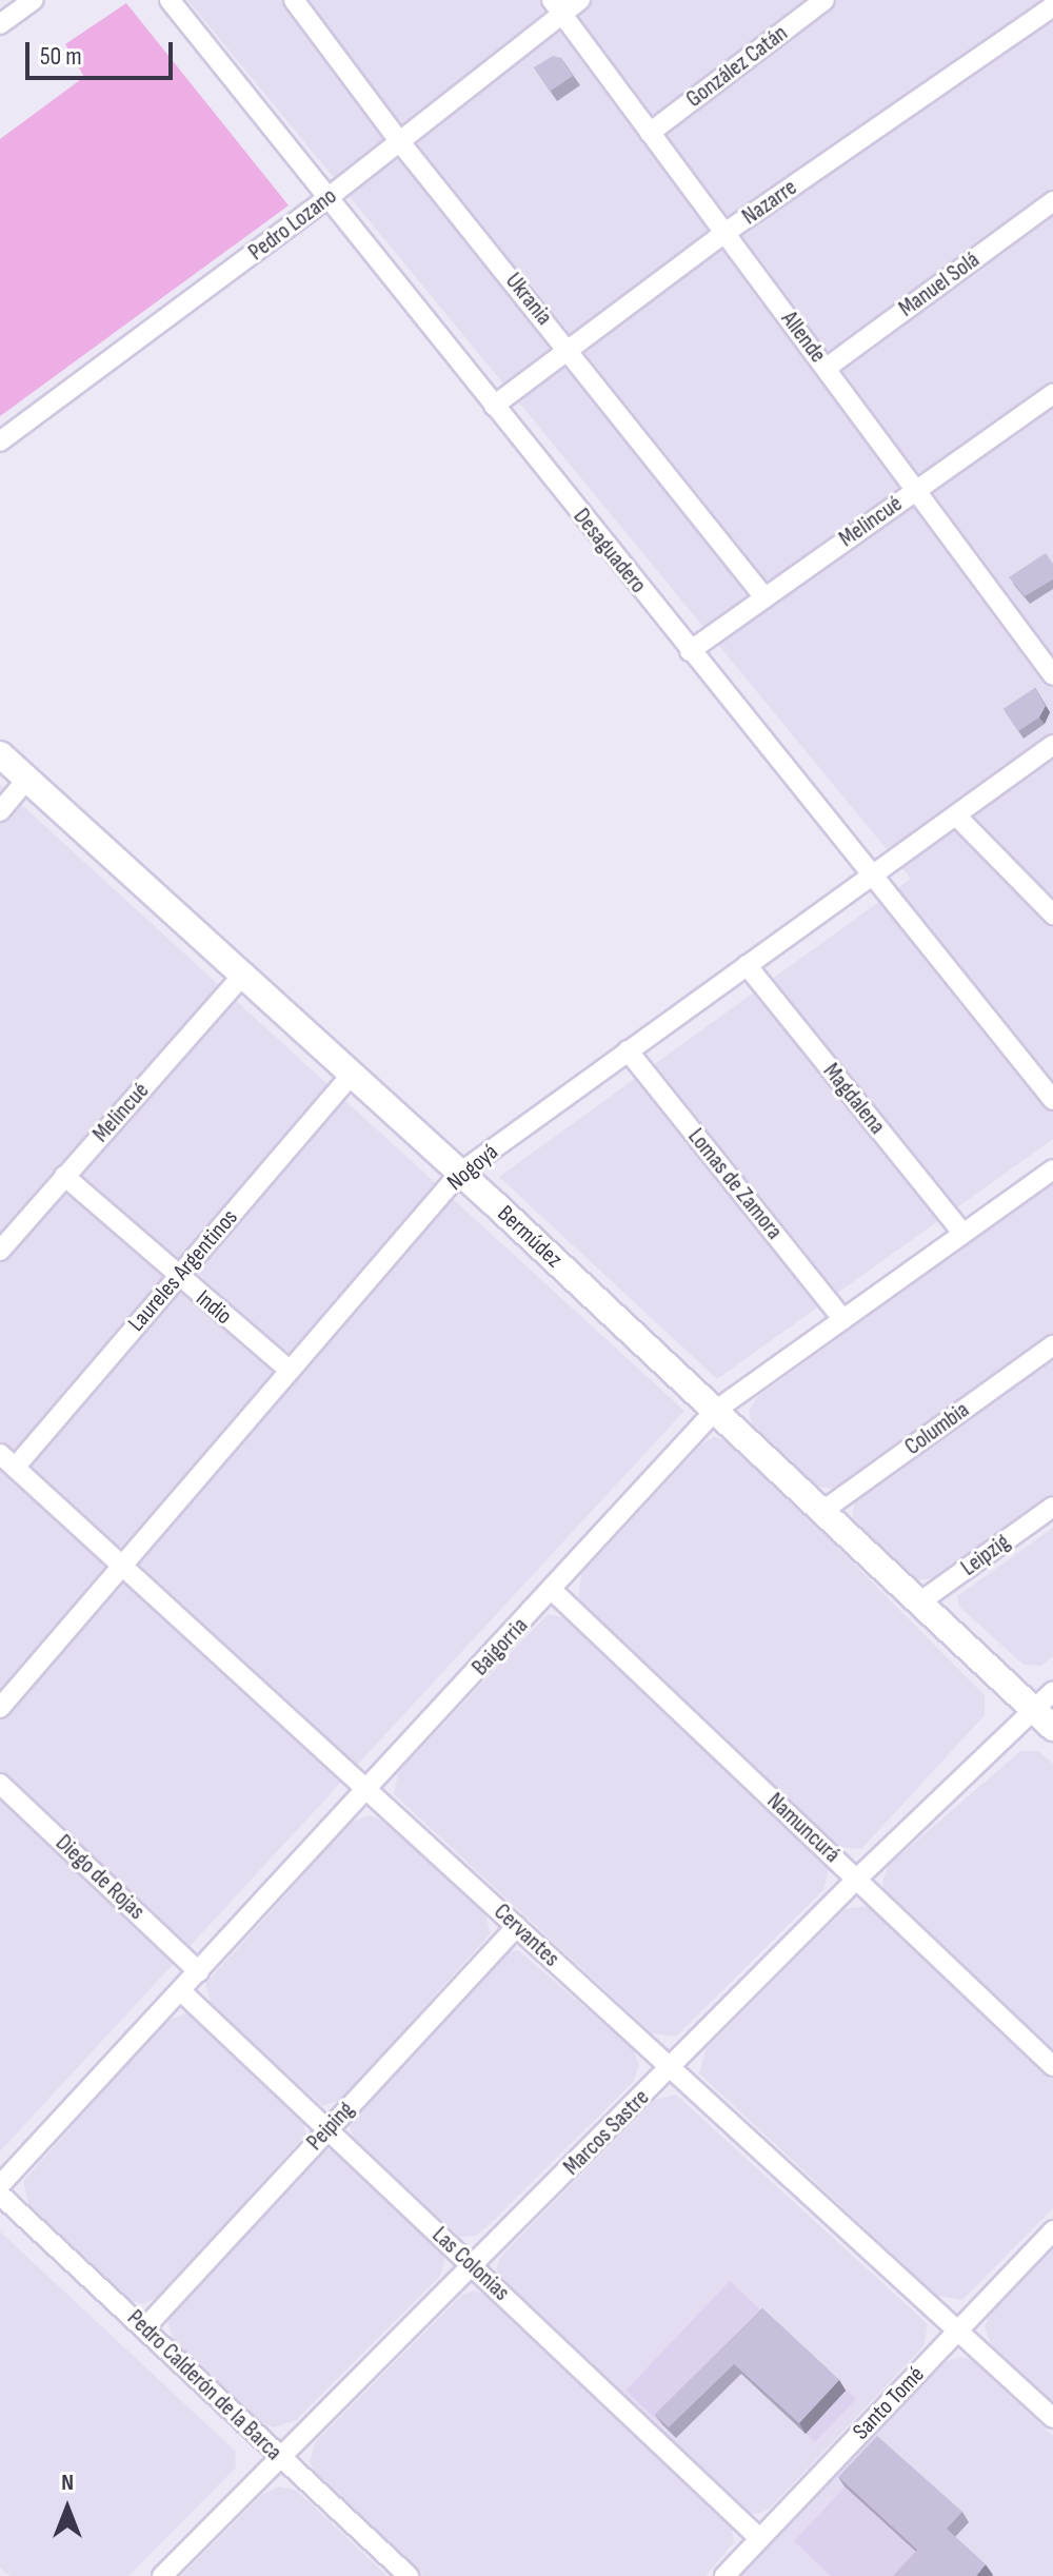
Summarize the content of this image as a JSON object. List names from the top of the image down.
{
  "streets": {
    "street": [
      "González Catán",
      "Nazarre",
      "Pedro Lozano",
      "Manuel Solá",
      "Ukrania",
      "Allende",
      "Melincué",
      "Desaguadero",
      "Magdalena",
      "Nogoyá",
      "Lomas de Zamora",
      "Bermúdez",
      "Laureles Argentinos",
      "Indio",
      "Columbia",
      "Leipzig",
      "Baigorria",
      "Namuncurá",
      "Diego de Rojas",
      "Cervantes",
      "Peiping",
      "Marcos Sastre",
      "Las Colonias",
      "Pedro Calderón de la Barca",
      "Santo Tomé"
    ]
  },
  "crossings": [
    ["González Catán", "Allende"],
    ["Nazarre", "Ukrania"],
    ["Nazarre", "Allende"],
    ["Nazarre", "Desaguadero"],
    ["Pedro Lozano", "Ukrania"],
    ["Pedro Lozano", "Allende"],
    ["Pedro Lozano", "Desaguadero"],
    ["Manuel Solá", "Allende"],
    ["Ukrania", "Melincué"],
    ["Allende", "Melincué"],
    ["Melincué", "Desaguadero"],
    ["Melincué", "Bermúdez"],
    ["Melincué", "Indio"],
    ["Desaguadero", "Nogoyá"],
    ["Magdalena", "Nogoyá"],
    ["Magdalena", "Baigorria"],
    ["Nogoyá", "Lomas de Zamora"],
    ["Nogoyá", "Bermúdez"],
    ["Nogoyá", "Indio"],
    ["Nogoyá", "Cervantes"],
    ["Lomas de Zamora", "Baigorria"],
    ["Bermúdez", "Laureles Argentinos"],
    ["Bermúdez", "Columbia"],
    ["Bermúdez", "Leipzig"],
    ["Bermúdez", "Baigorria"],
    ["Bermúdez", "Marcos Sastre"],
    ["Laureles Argentinos", "Indio"],
    ["Laureles Argentinos", "Cervantes"],
    ["Baigorria", "Namuncurá"],
    ["Baigorria", "Diego de Rojas"],
    ["Baigorria", "Cervantes"],
    ["Baigorria", "Las Colonias"],
    ["Namuncurá", "Marcos Sastre"],
    ["Cervantes", "Peiping"],
    ["Cervantes", "Marcos Sastre"],
    ["Cervantes", "Santo Tomé"],
    ["Peiping", "Las Colonias"],
    ["Peiping", "Pedro Calderón de la Barca"],
    ["Marcos Sastre", "Las Colonias"],
    ["Marcos Sastre", "Pedro Calderón de la Barca"],
    ["Las Colonias", "Santo Tomé"]
  ],
  "scale_bar": "50 m",
  "north": "top"
}
